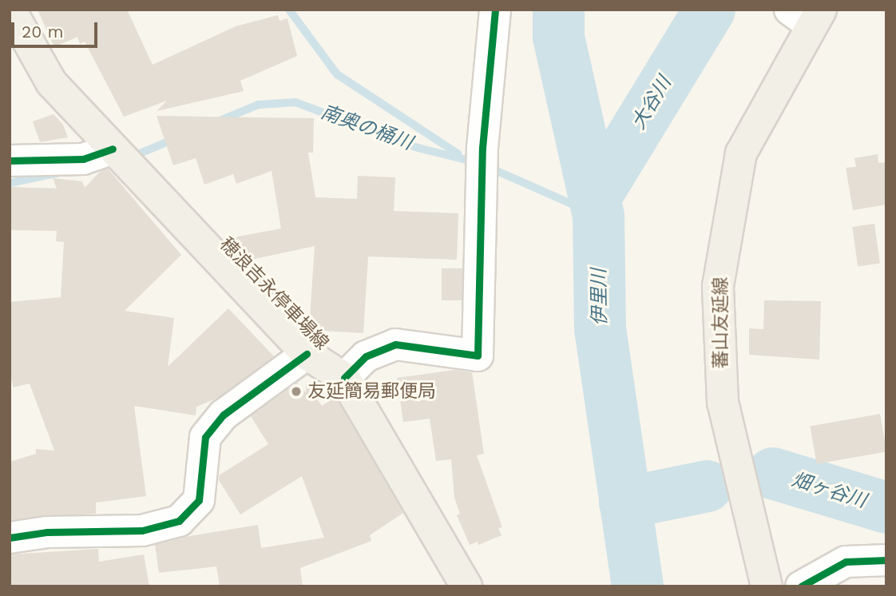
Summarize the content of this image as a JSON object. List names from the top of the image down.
{
  "streets": {
    "main road": ["穂浪吉永停車場線", "蕃山友延線"]
  },
  "water": [
    "大谷川",
    "南奥の桶川",
    "伊里川",
    "畑ヶ谷川"
  ],
  "places": ["友延簡易郵便局"],
  "scale_bar": "20 m"
}
